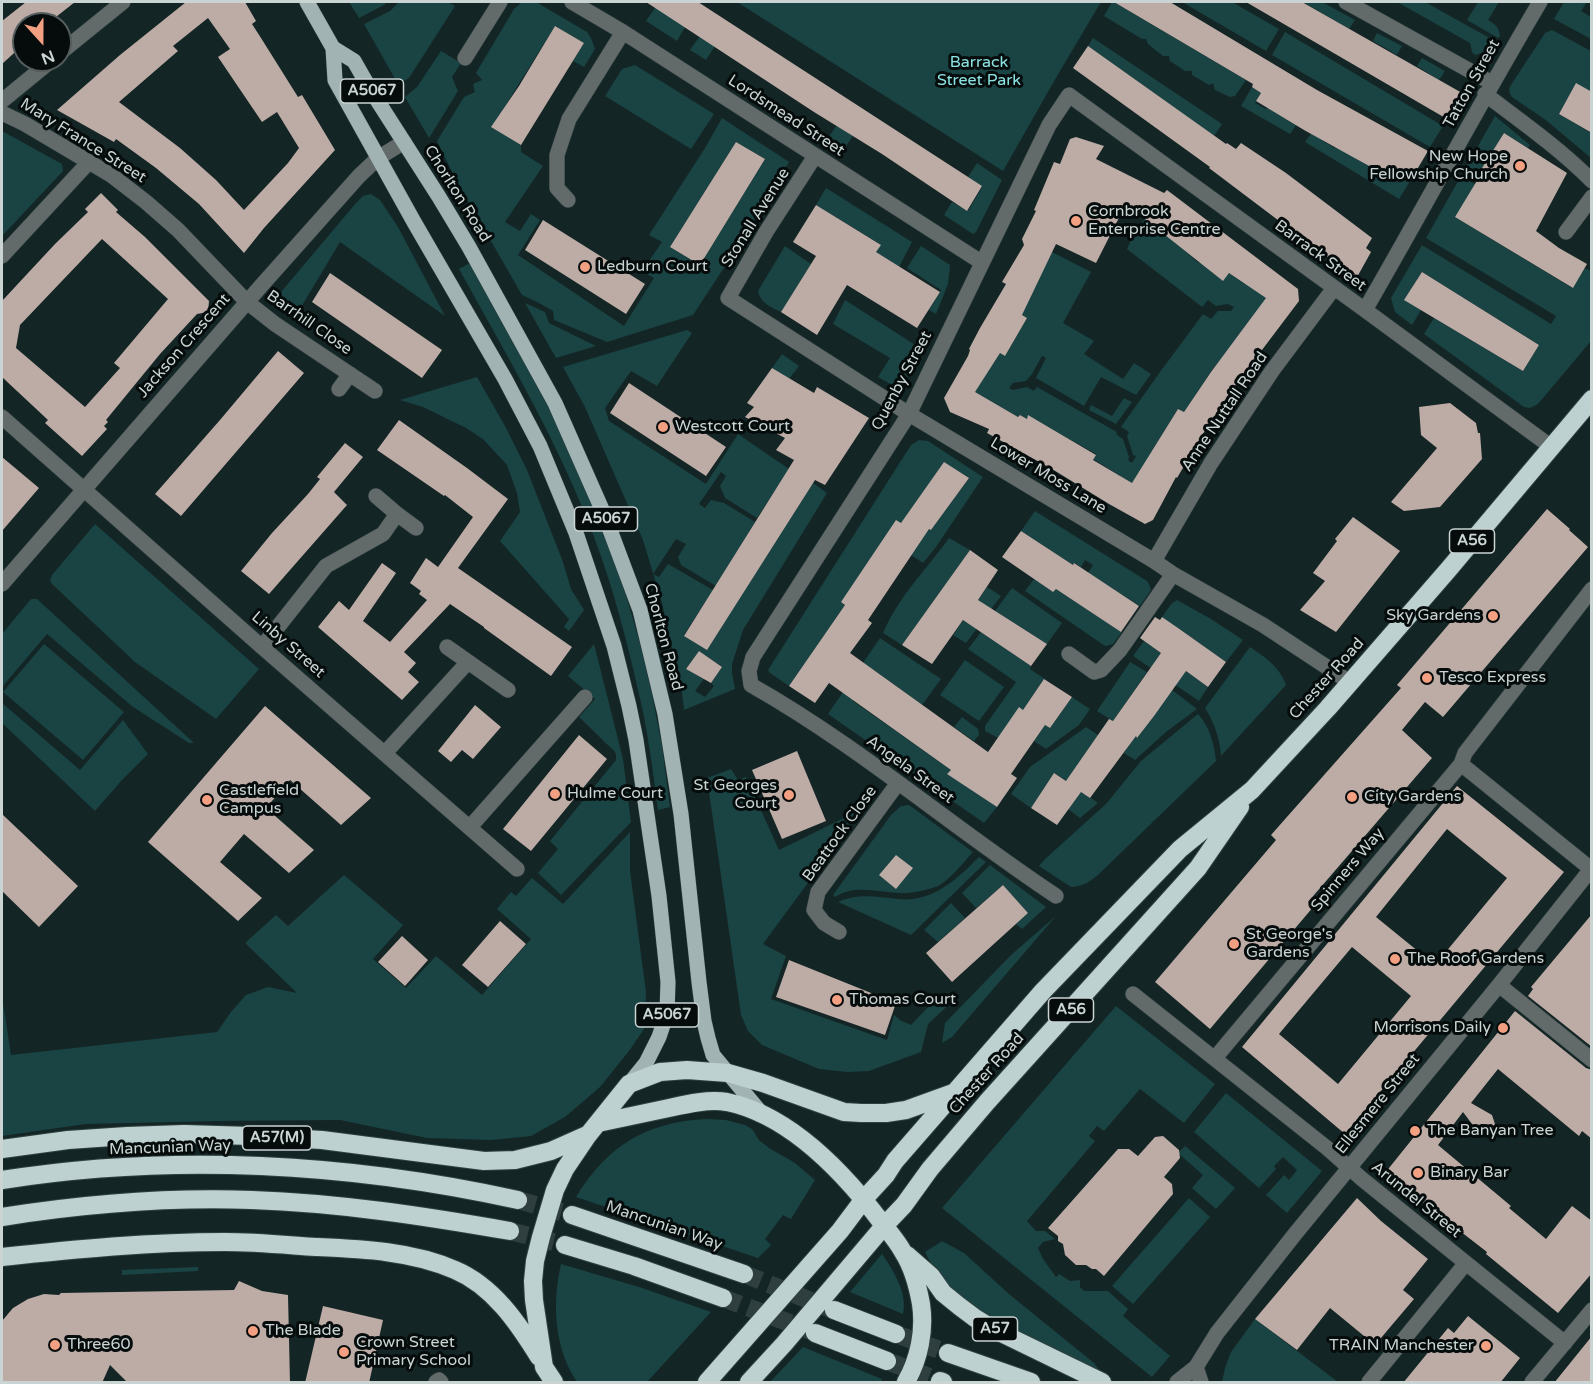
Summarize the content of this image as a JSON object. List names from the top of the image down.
{
  "streets": {
    "highway": [
      "A56",
      "Chester Road",
      "A57(M)",
      "Mancunian Way",
      "A57"
    ],
    "main road": ["A5067", "Chorlton Road"],
    "street": [
      "Tatton Street",
      "Lordsmead Street",
      "Mary France Street",
      "Stonall Avenue",
      "Barrack Street",
      "Barrhill Close",
      "Jackson Crescent",
      "Quenby Street",
      "Anne Nuttall Road",
      "Lower Moss Lane",
      "Linby Street",
      "Angela Street",
      "Beattock Close",
      "Spinners Way",
      "Ellesmere Street",
      "Arundel Street"
    ]
  },
  "crossings": [
    ["Tatton Street", "Barrack Street"],
    ["Lordsmead Street", "Stonall Avenue"],
    ["Lordsmead Street", "Quenby Street"],
    ["Mary France Street", "Barrhill Close"],
    ["Mary France Street", "Jackson Crescent"],
    ["Chorlton Road", "Jackson Crescent"],
    ["Chorlton Road", "Chester Road"],
    ["Stonall Avenue", "Lower Moss Lane"],
    ["Barrack Street", "Quenby Street"],
    ["Barrack Street", "Anne Nuttall Road"],
    ["Barrack Street", "Chester Road"],
    ["Barrhill Close", "Jackson Crescent"],
    ["Jackson Crescent", "Linby Street"],
    ["Quenby Street", "Lower Moss Lane"],
    ["Quenby Street", "Angela Street"],
    ["Anne Nuttall Road", "Lower Moss Lane"],
    ["Lower Moss Lane", "Chester Road"],
    ["Angela Street", "Beattock Close"],
    ["Spinners Way", "Arundel Street"],
    ["Ellesmere Street", "Arundel Street"]
  ],
  "parks": ["Barrack Street Park"],
  "places": [
    "New Hope Fellowship Church",
    "Cornbrook Enterprise Centre",
    "Ledburn Court",
    "Westcott Court",
    "Sky Gardens",
    "Tesco Express",
    "Hulme Court",
    "St Georges Court",
    "City Gardens",
    "Castlefield Campus",
    "St George's Gardens",
    "The Roof Gardens",
    "Thomas Court",
    "Morrisons Daily",
    "The Banyan Tree",
    "Binary Bar",
    "The Blade",
    "Three60",
    "TRAIN Manchester",
    "Crown Street Primary School"
  ],
  "north": "bottom"
}
